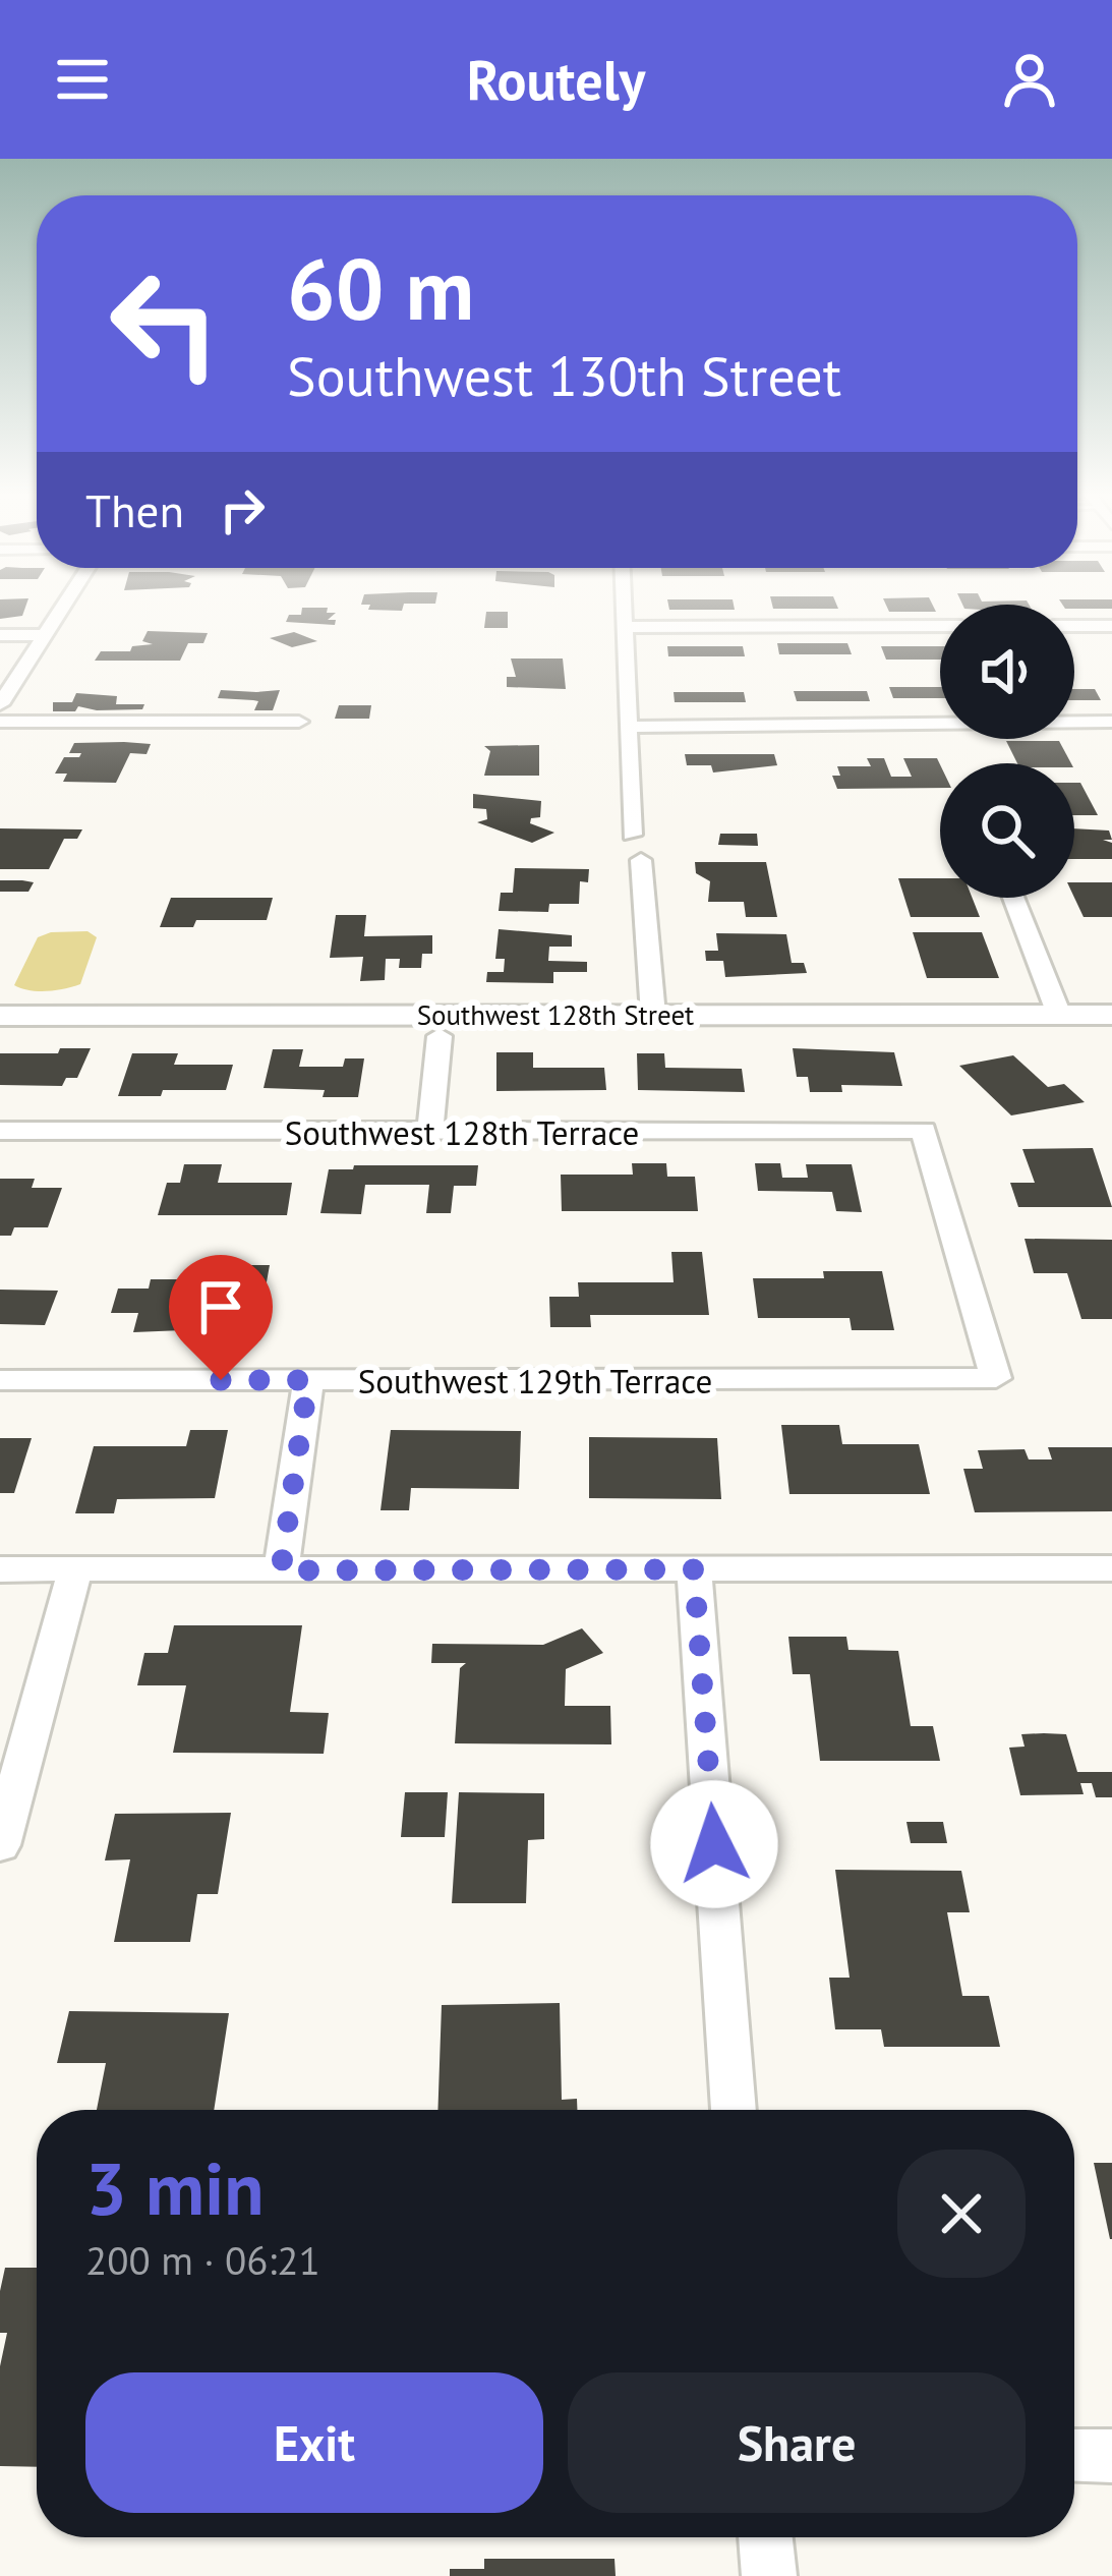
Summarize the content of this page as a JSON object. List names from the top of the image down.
{
  "streets": {
    "street": ["Southwest 128th Street", "Southwest 128th Terrace", "Southwest 129th Terrace"]
  },
  "crossings": [
    ["Southwest 128th Terrace", "Southwest 129th Terrace"]
  ],
  "page": {
    "header": "Routely",
    "turn": ["60 m", "Southwest 130th Street"],
    "then": "Then",
    "heading": ["3 min", "200 m · 06:21"],
    "buttons": ["Exit", "Share"]
  }
}
